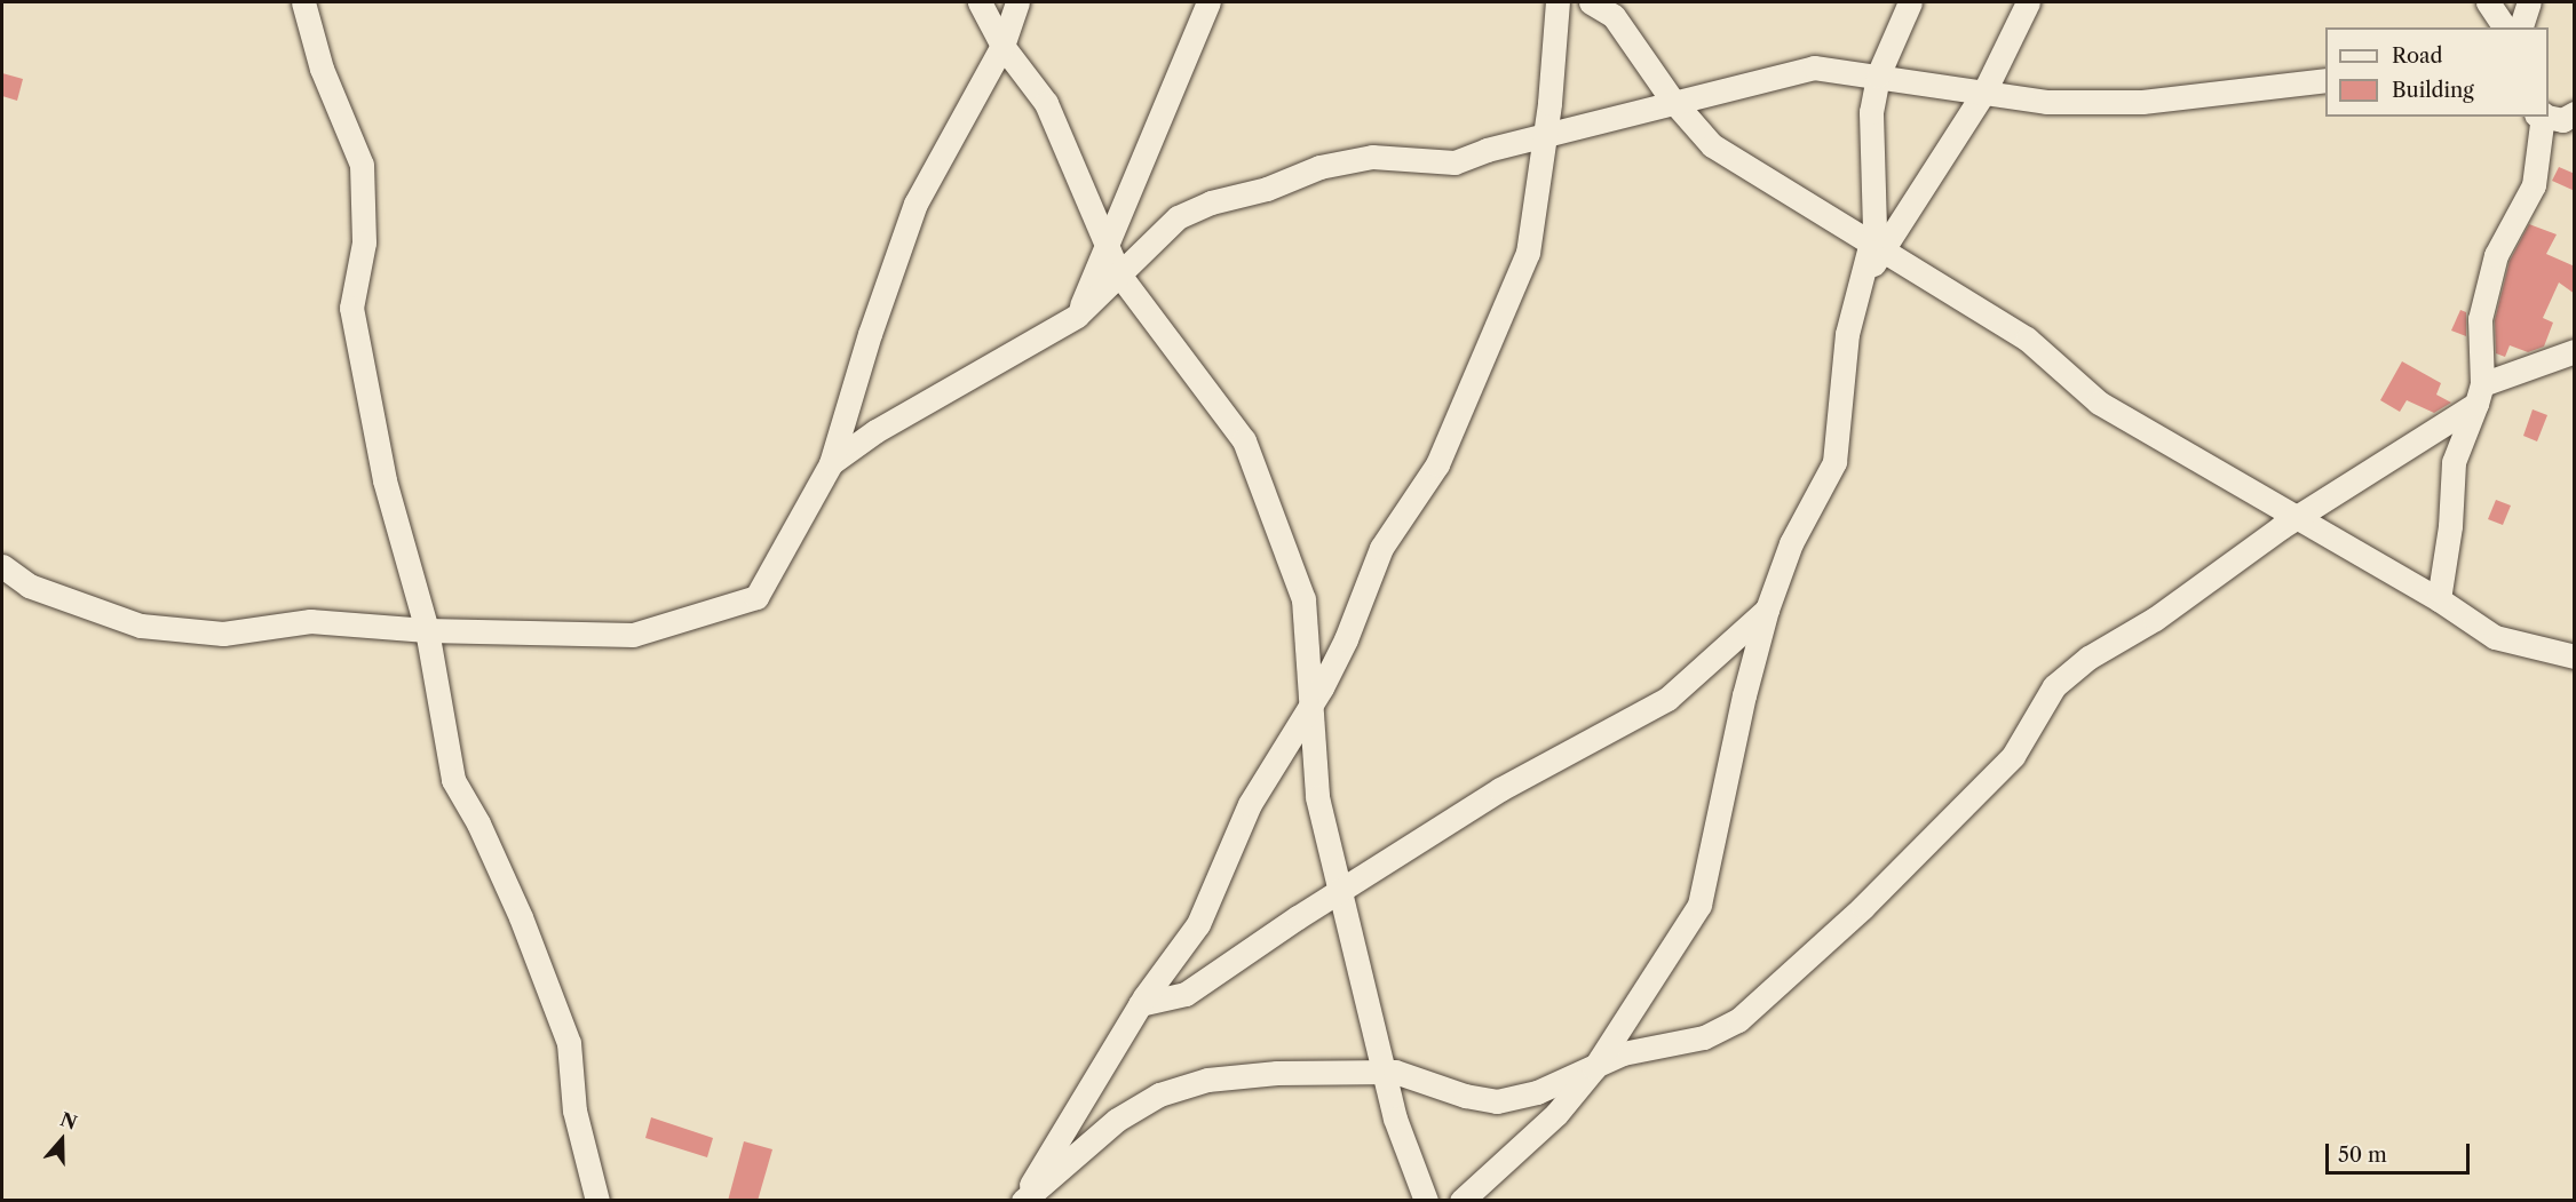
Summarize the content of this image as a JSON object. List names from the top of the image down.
{
  "legend": ["Road", "Building"],
  "scale_bar": "50 m",
  "north": "top"
}
